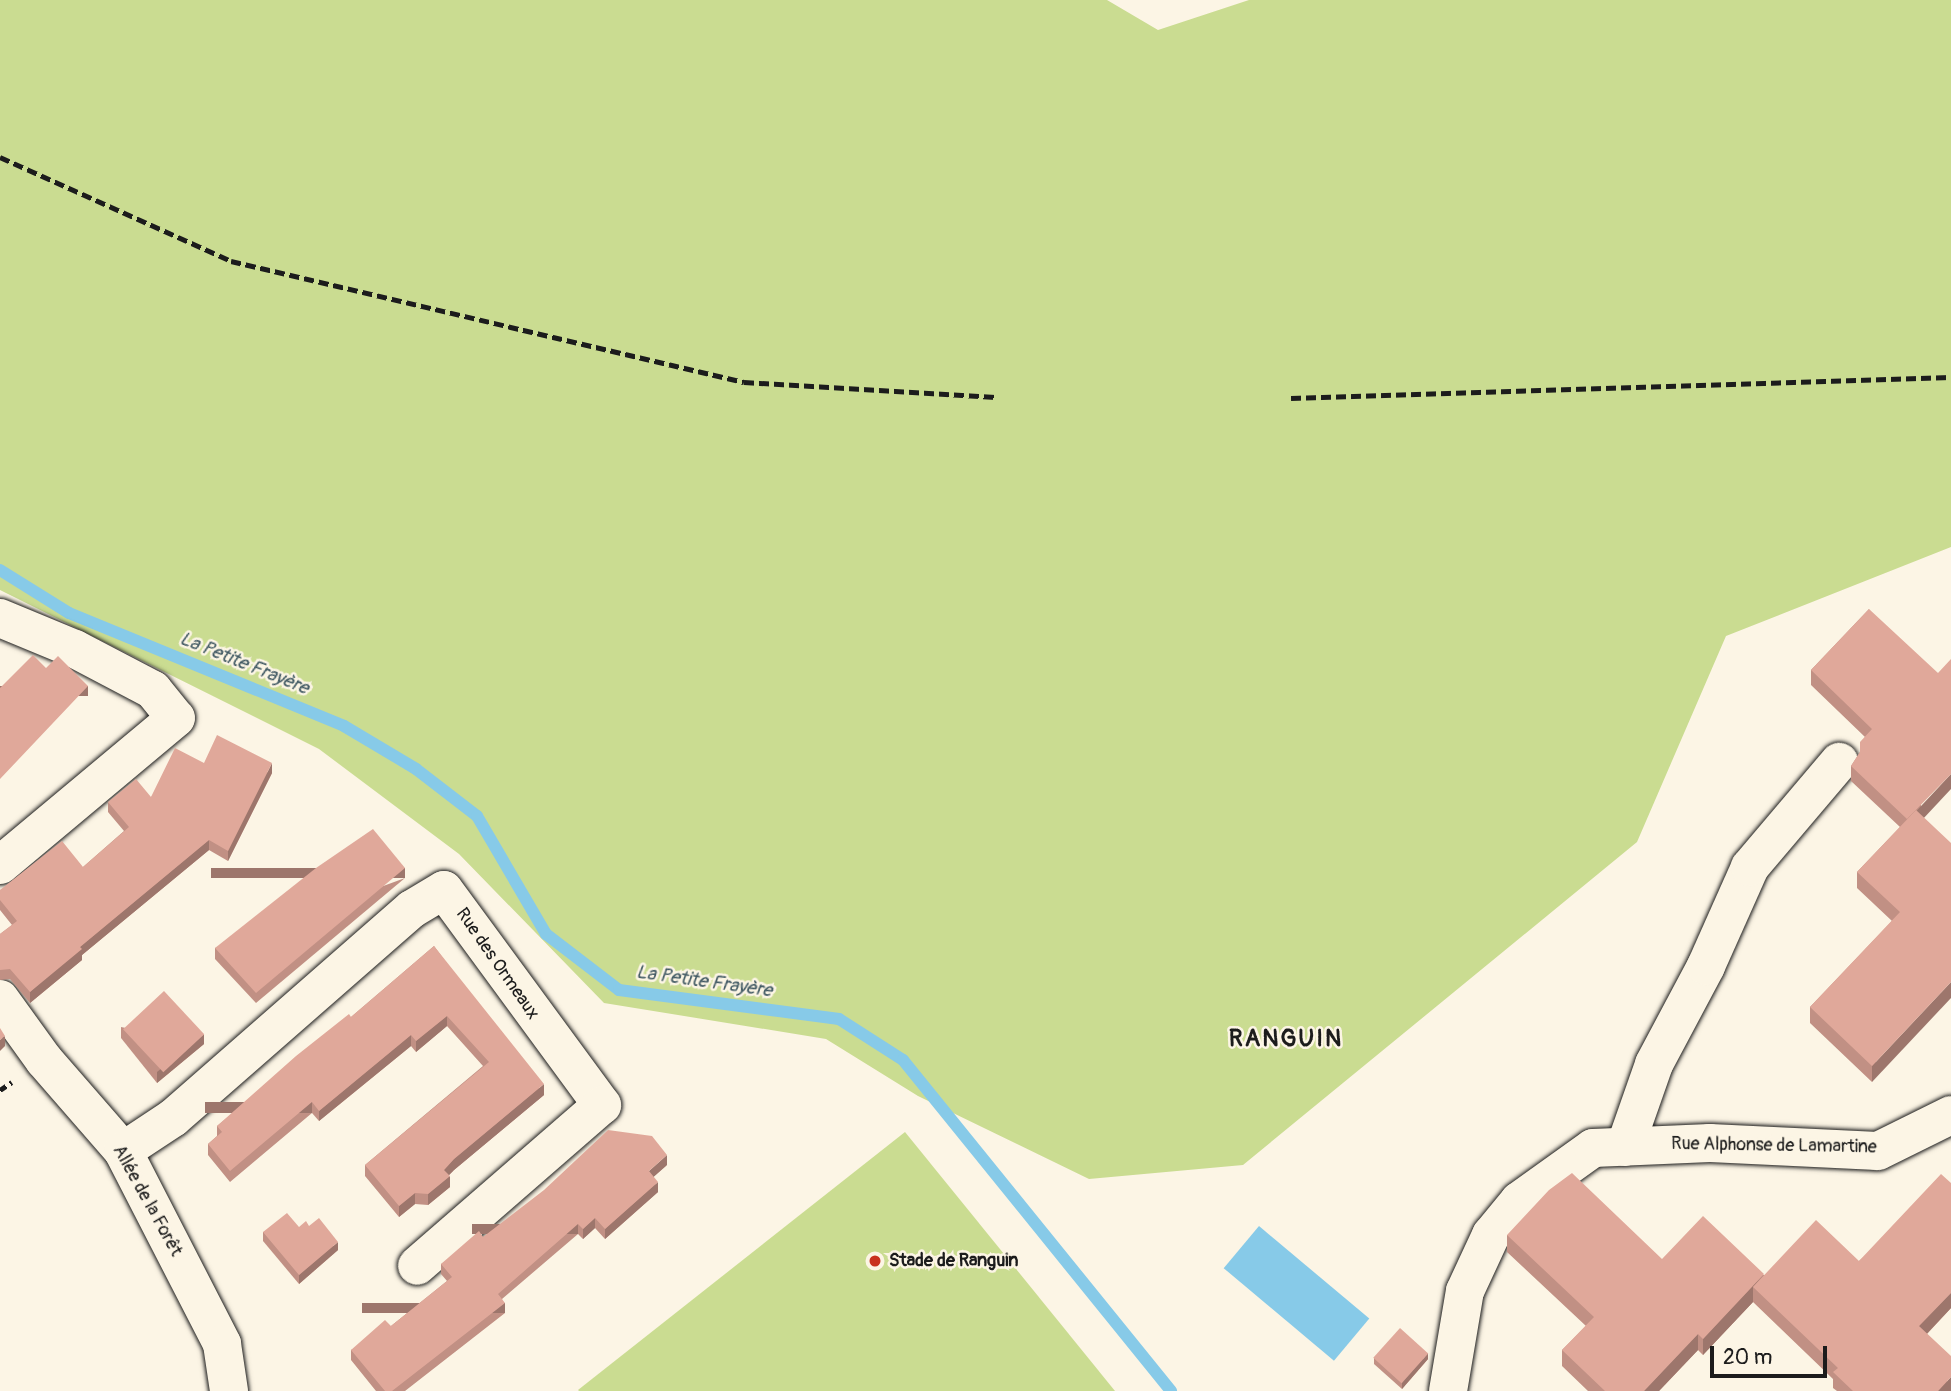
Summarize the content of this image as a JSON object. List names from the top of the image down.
{
  "streets": {
    "street": ["Rue des Ormeaux", "Rue Alphonse de Lamartine", "Allée de la Forêt"]
  },
  "crossings": [
    ["Rue des Ormeaux", "Allée de la Forêt"]
  ],
  "districts": ["RANGUIN"],
  "water": ["La Petite Frayère"],
  "places": ["Stade de Ranguin"],
  "scale_bar": "20 m"
}
